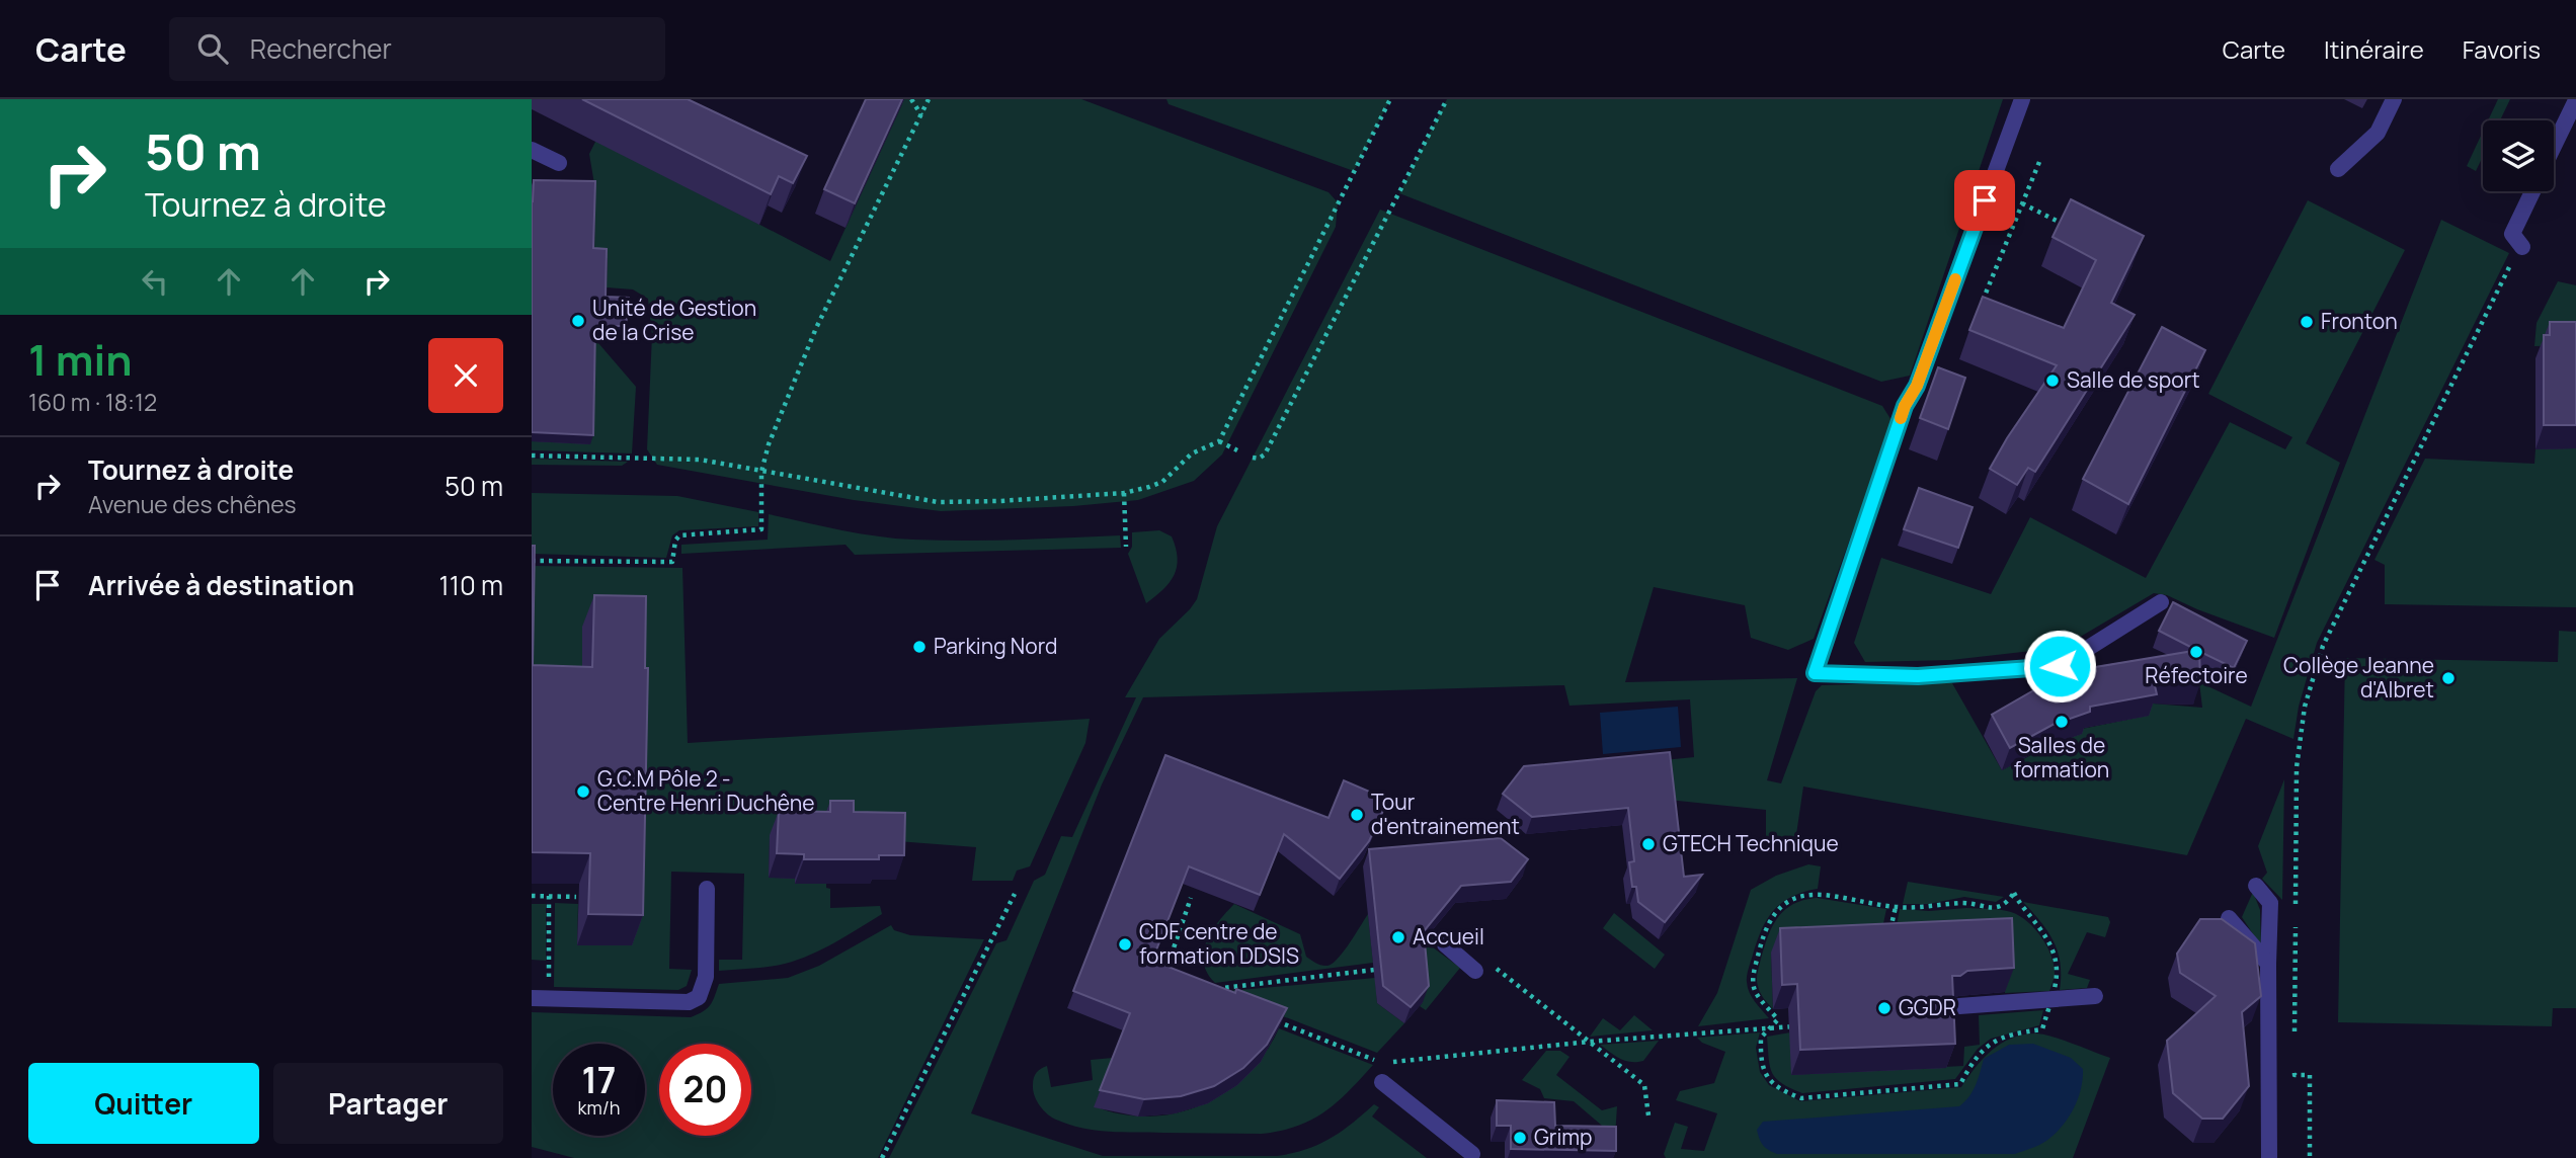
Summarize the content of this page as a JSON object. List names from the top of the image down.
{
  "places": [
    "Unité de Gestion de la Crise",
    "Fronton",
    "Salle de sport",
    "Parking Nord",
    "Réfectoire",
    "Collège Jeanne d'Albret",
    "Salles de formation",
    "G.C.M Pôle 2 - Centre Henri Duchêne",
    "Tour d'entrainement",
    "GTECH Technique",
    "Accueil",
    "CDF centre de formation DDSIS",
    "GGDR",
    "Grimp"
  ],
  "page": {
    "header": "Carte",
    "search": "Rechercher",
    "nav": ["Carte", "Itinéraire", "Favoris"],
    "turn": ["50 m", "Tournez à droite"],
    "heading": ["1 min", "160 m · 18:12"],
    "list": [
      {
        "name": "Tournez à droite",
        "note": "Avenue des chênes",
        "value": "50 m"
      },
      {
        "name": "Arrivée à destination",
        "value": "110 m"
      }
    ],
    "speed": "17 km/h",
    "limit": "20",
    "buttons": ["Quitter", "Partager"]
  }
}
